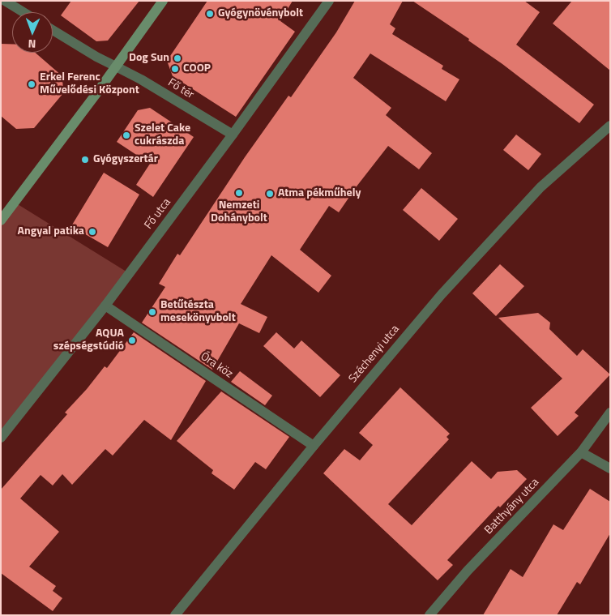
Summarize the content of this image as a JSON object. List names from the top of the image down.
{
  "streets": {
    "street": [
      "Fő tér",
      "Fő utca",
      "Széchenyi utca",
      "Óra köz",
      "Batthyány utca"
    ]
  },
  "crossings": [
    ["Fő tér", "Fő utca"],
    ["Fő utca", "Óra köz"],
    ["Széchenyi utca", "Óra köz"]
  ],
  "places": [
    "Gyógynövénybolt",
    "Dog Sun",
    "COOP",
    "Erkel Ferenc Művelődési Központ",
    "Szelet Cake cukrászda",
    "Gyógyszertár",
    "Nemzeti Dohánybolt",
    "Atma pékműhely",
    "Angyal patika",
    "Betűtészta mesekönyvbolt",
    "AQUA szépségstúdió"
  ],
  "north": "bottom"
}
